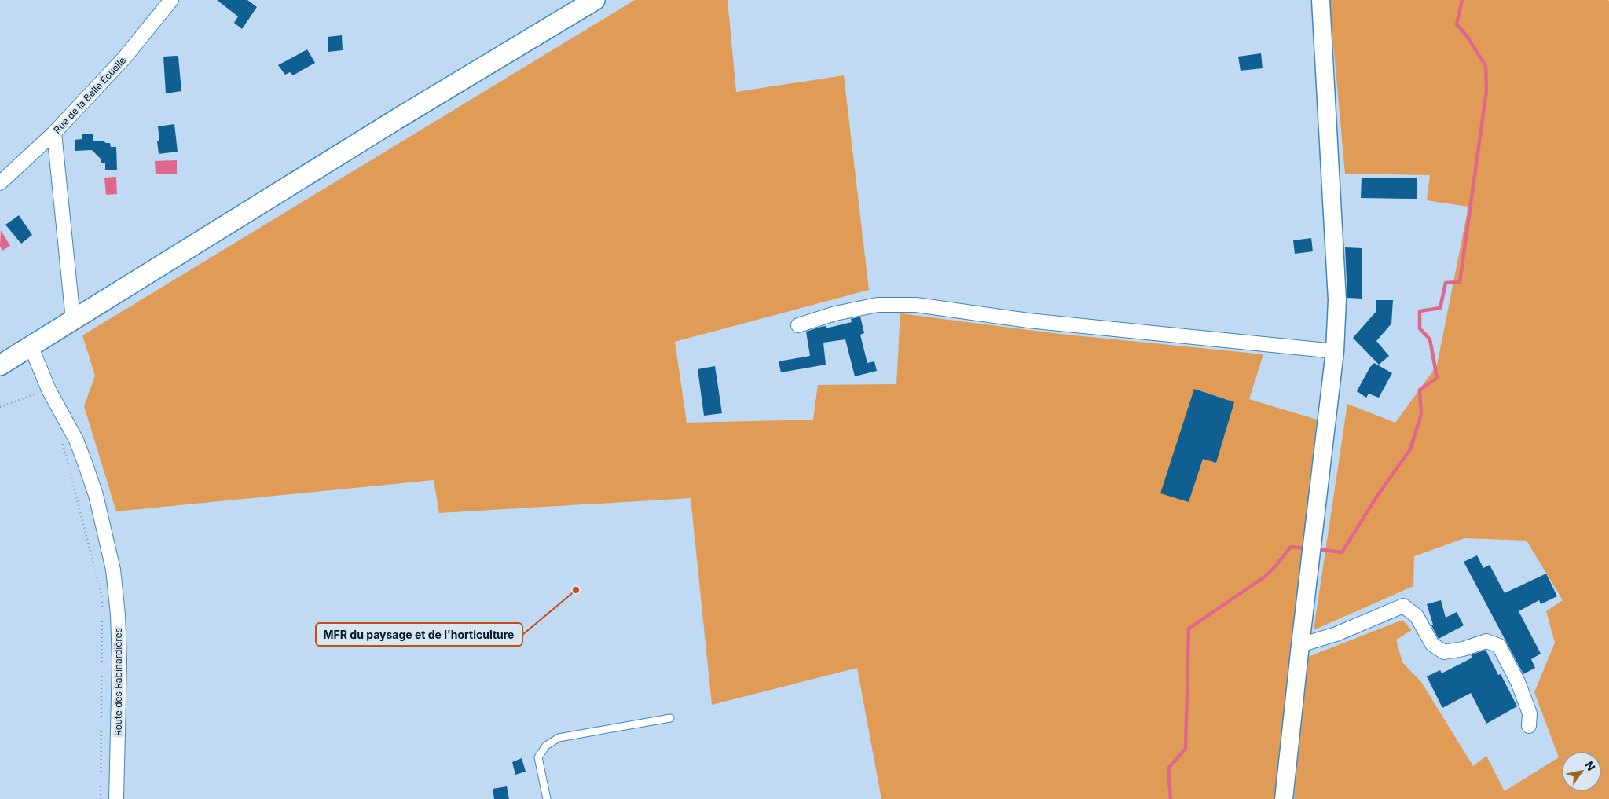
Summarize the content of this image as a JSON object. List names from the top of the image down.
{
  "streets": {
    "street": ["Rue de la Belle Écuelle", "Route des Rabinardières"]
  },
  "places": ["MFR du paysage et de l'horticulture"],
  "north": "top right"
}
